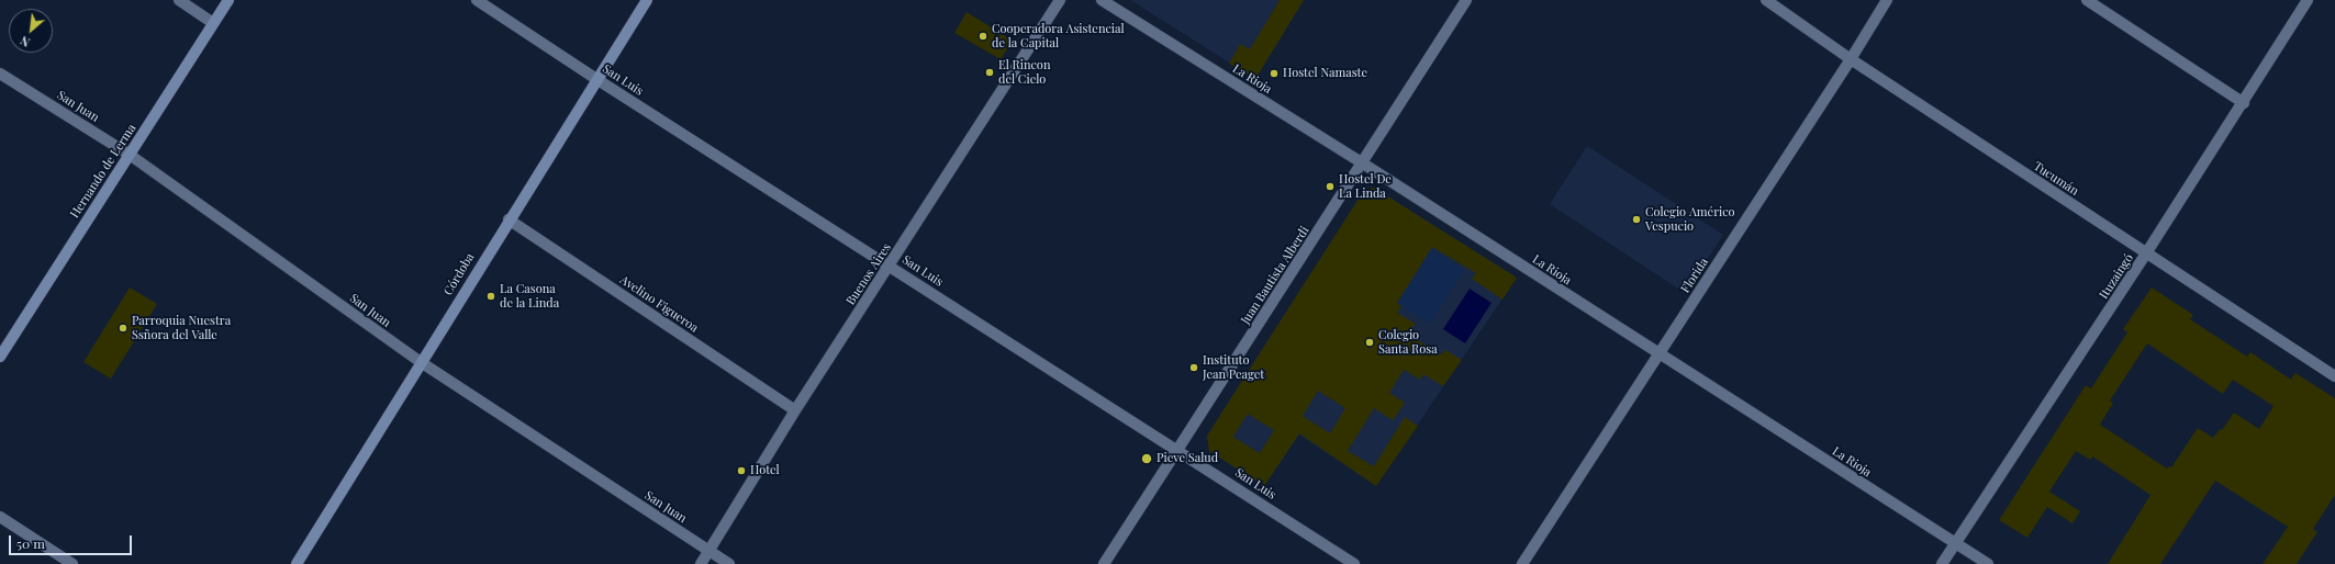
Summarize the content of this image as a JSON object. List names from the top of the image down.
{
  "streets": {
    "main road": ["Hernando de Lerma", "Córdoba"],
    "street": [
      "La Rioja",
      "San Luis",
      "San Juan",
      "Tucumán",
      "Buenos Aires",
      "Juan Bautista Alberdi",
      "Florida",
      "Ituzaingó",
      "Avelino Figueroa"
    ]
  },
  "crossings": [
    ["La Rioja", "Juan Bautista Alberdi"],
    ["La Rioja", "Florida"],
    ["La Rioja", "Ituzaingó"],
    ["San Luis", "Córdoba"],
    ["San Luis", "Buenos Aires"],
    ["San Luis", "Juan Bautista Alberdi"],
    ["San Juan", "Hernando de Lerma"],
    ["San Juan", "Córdoba"],
    ["San Juan", "Buenos Aires"],
    ["Tucumán", "Florida"],
    ["Tucumán", "Ituzaingó"],
    ["Córdoba", "Avelino Figueroa"],
    ["Buenos Aires", "Avelino Figueroa"]
  ],
  "places": [
    "Cooperadora Asistencial de la Capital",
    "El Rincon del Cielo",
    "Hostel Namaste",
    "Hostel De La Linda",
    "Colegio Américo Vespucio",
    "La Casona de la Linda",
    "Parroquia Nuestra Ssñora del Valle",
    "Colegio Santa Rosa",
    "Instituto Jean Peaget",
    "Pieve Salud",
    "Hotel"
  ],
  "scale_bar": "50 m",
  "north": "bottom left"
}
